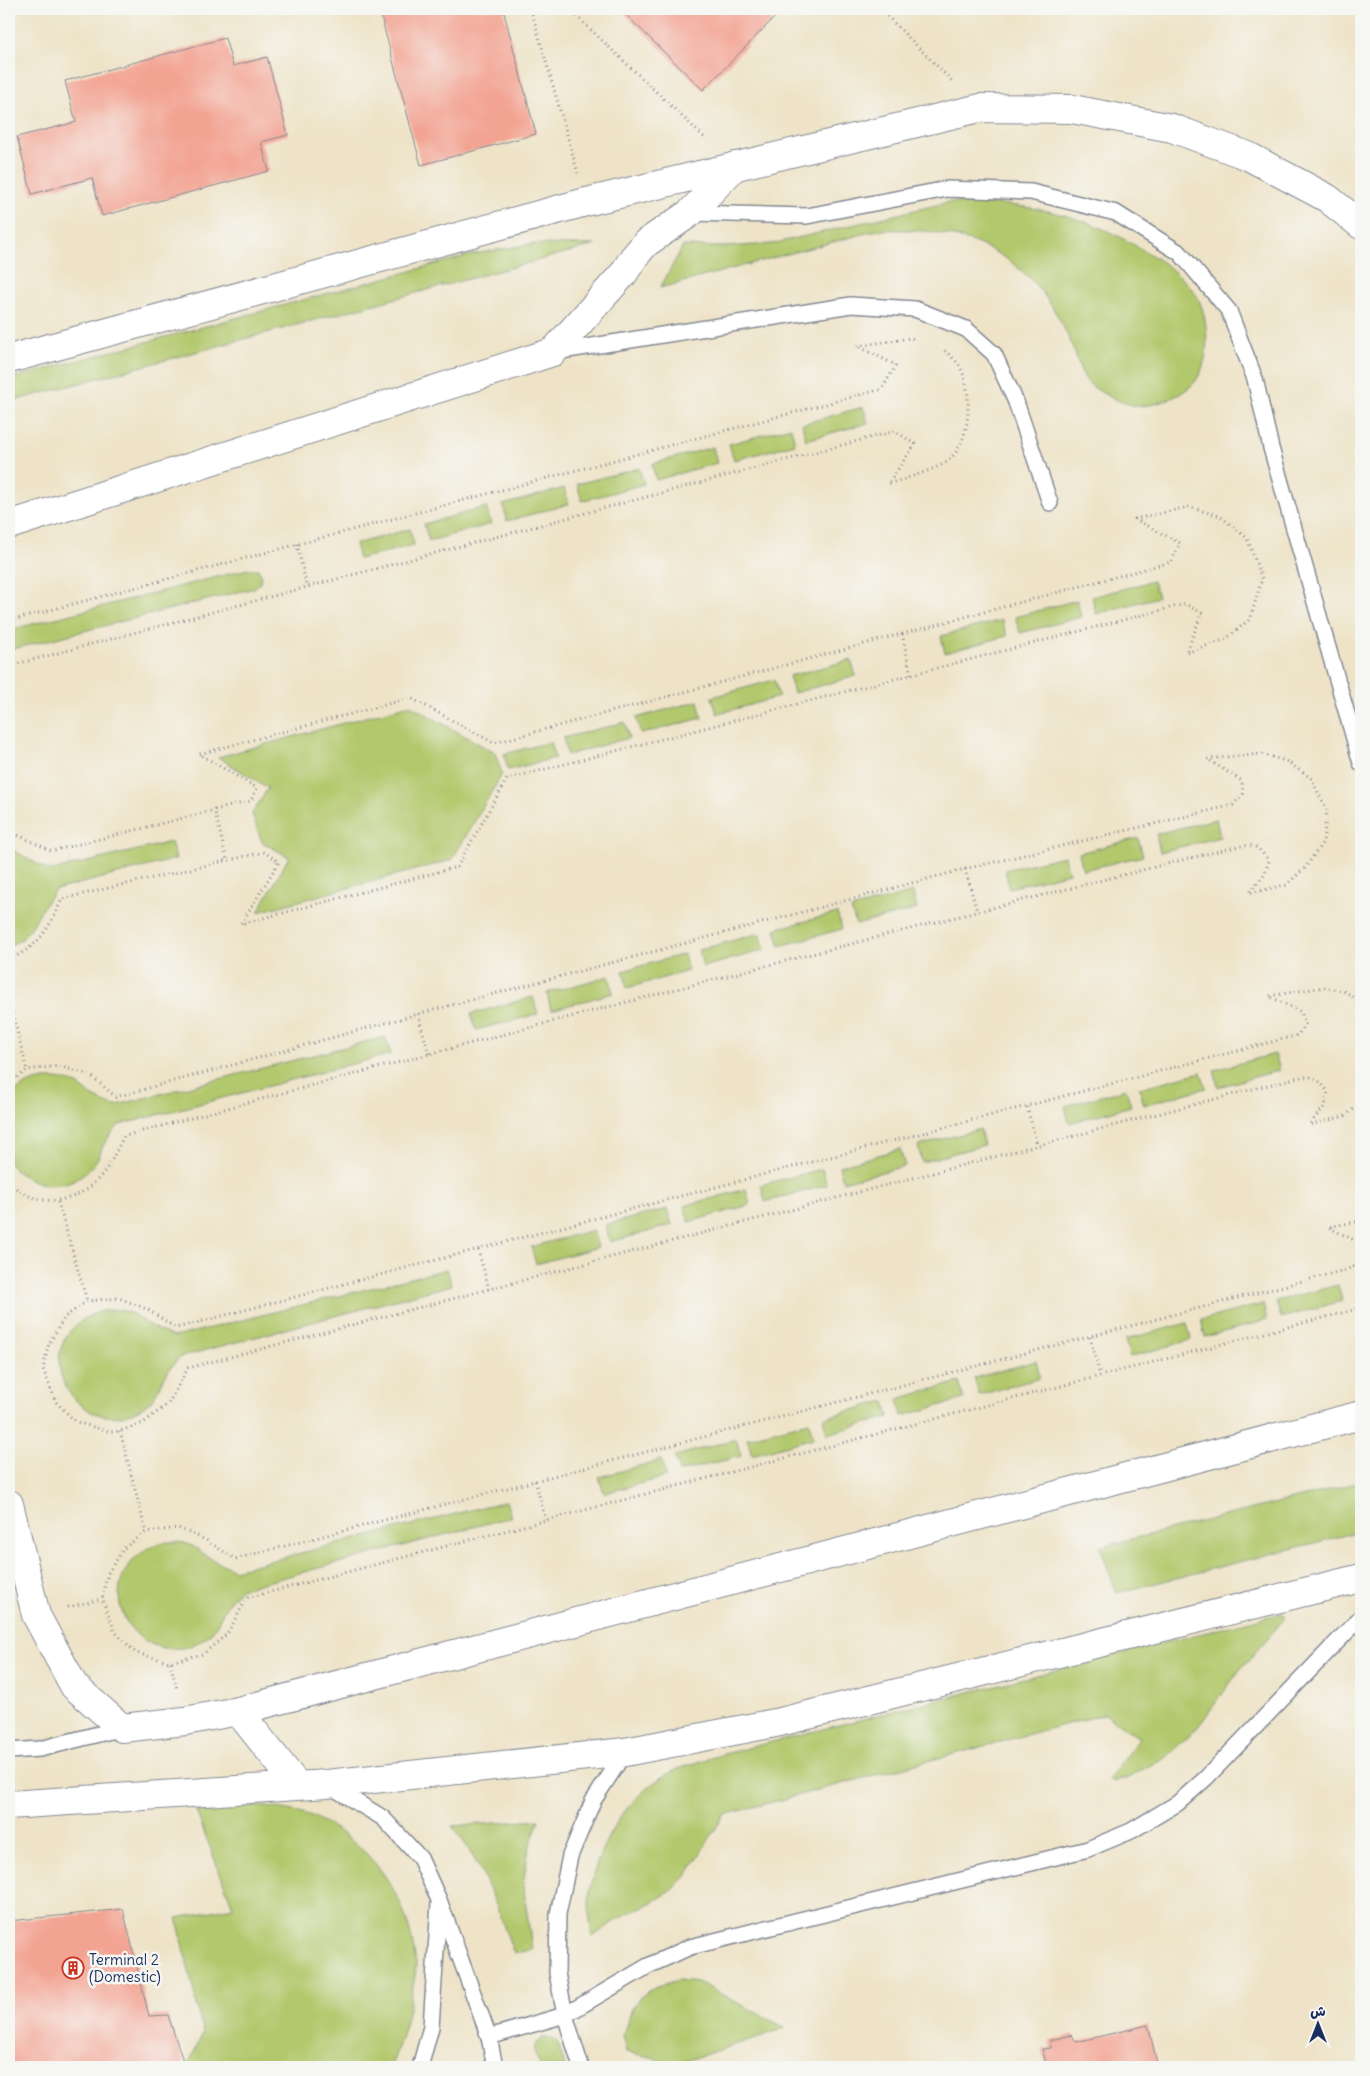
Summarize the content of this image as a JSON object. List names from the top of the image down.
{
  "places": {
    "building": ["Terminal 2 (Domestic)"]
  },
  "north": "top"
}
